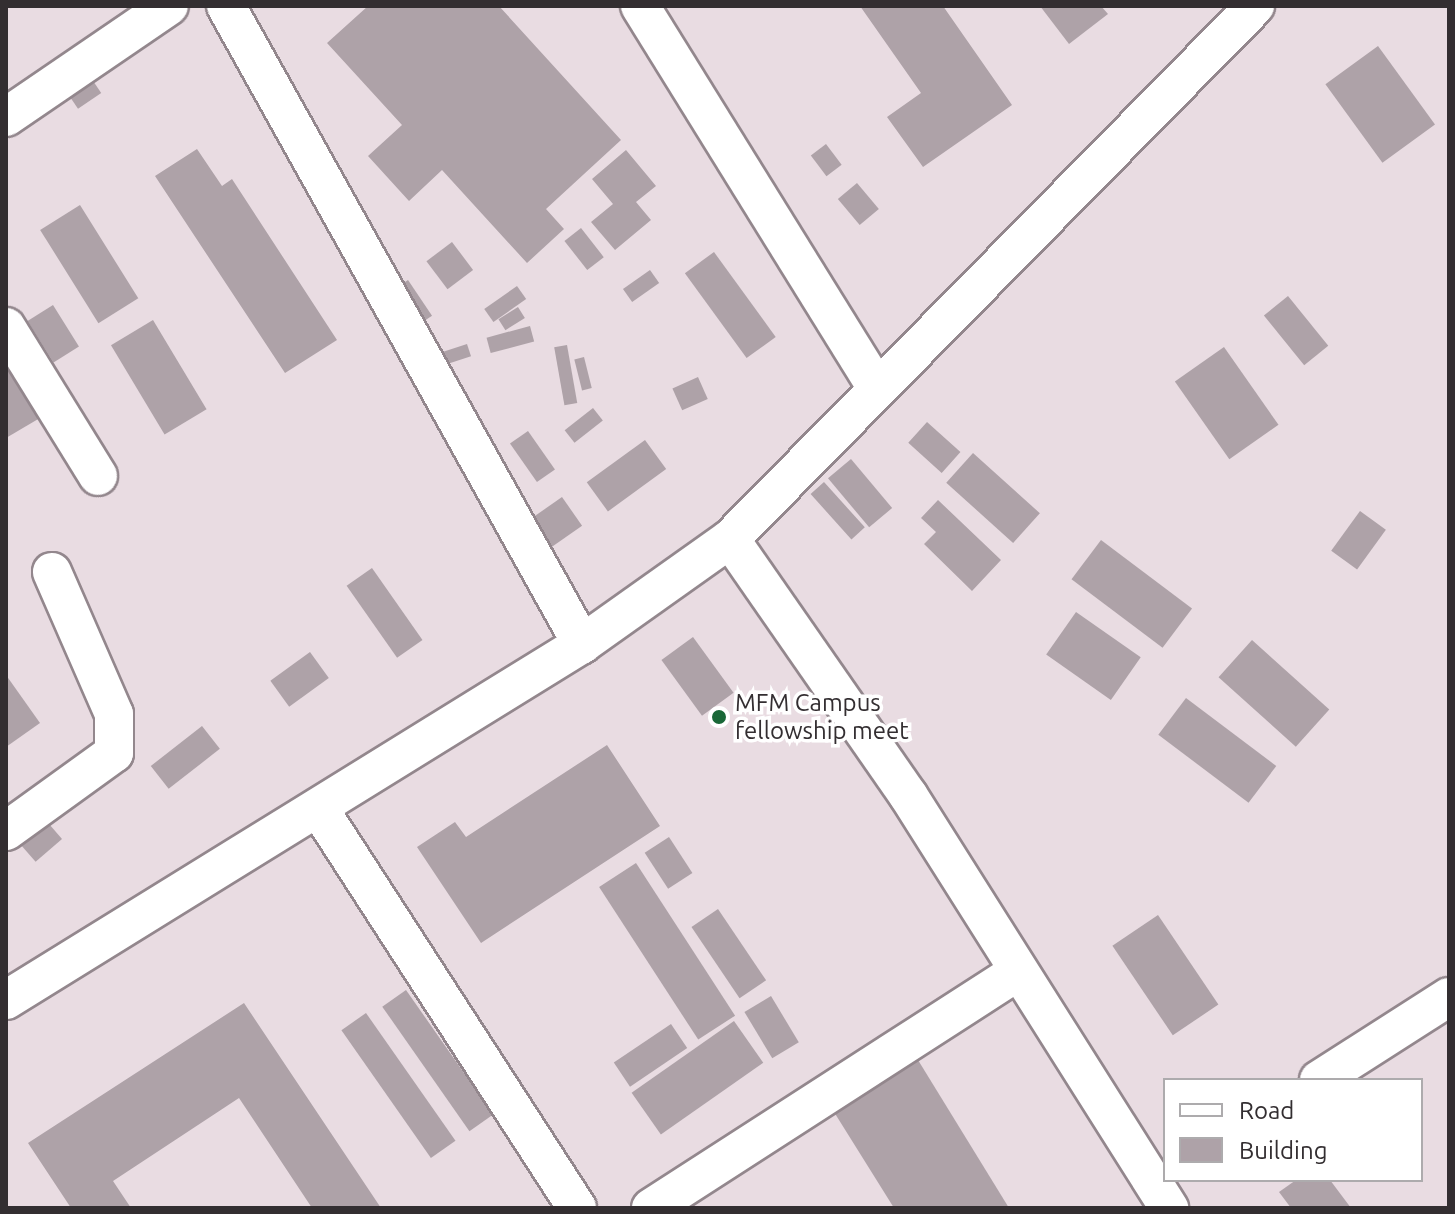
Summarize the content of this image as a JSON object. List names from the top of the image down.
{
  "places": ["MFM Campus fellowship meet"],
  "legend": ["Road", "Building"]
}
